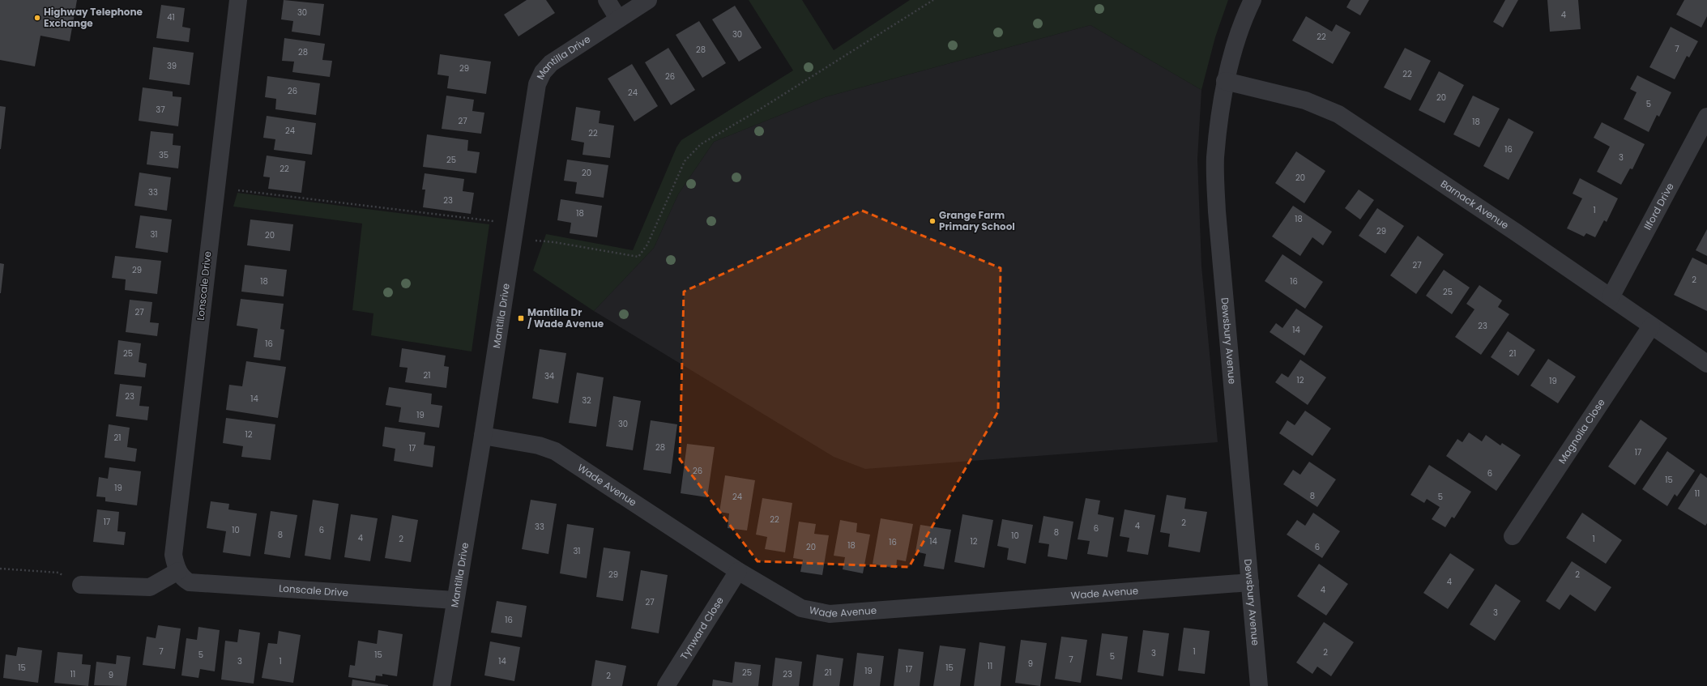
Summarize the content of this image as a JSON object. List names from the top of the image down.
{
  "streets": {
    "street": [
      "Mantilla Drive",
      "Barnack Avenue",
      "Ilford Drive",
      "Lonscale Drive",
      "Dewsbury Avenue",
      "Magnolia Close",
      "Wade Avenue",
      "Tynward Close"
    ]
  },
  "crossings": [
    ["Mantilla Drive", "Lonscale Drive"],
    ["Mantilla Drive", "Wade Avenue"],
    ["Barnack Avenue", "Ilford Drive"],
    ["Barnack Avenue", "Dewsbury Avenue"],
    ["Barnack Avenue", "Magnolia Close"],
    ["Dewsbury Avenue", "Wade Avenue"],
    ["Wade Avenue", "Tynward Close"]
  ],
  "places": {
    "other": ["Highway Telephone Exchange", "Grange Farm Primary School"],
    "transit": ["Mantilla Dr / Wade Avenue"]
  },
  "house_numbers": [
    "30",
    "4",
    "41",
    "30",
    "22",
    "7",
    "28",
    "28",
    "39",
    "29",
    "22",
    "26",
    "26",
    "24",
    "20",
    "5",
    "37",
    "27",
    "18",
    "24",
    "22",
    "16",
    "35",
    "3",
    "25",
    "22",
    "20",
    "20",
    "33",
    "23",
    "1",
    "18",
    "18",
    "29",
    "31",
    "20",
    "27",
    "29",
    "2",
    "18",
    "16",
    "25",
    "27",
    "23",
    "14",
    "16",
    "25",
    "21",
    "21",
    "34",
    "12",
    "19",
    "23",
    "14",
    "32",
    "19",
    "30",
    "12",
    "21",
    "28",
    "17",
    "17",
    "26",
    "6",
    "15",
    "19",
    "11",
    "8",
    "24",
    "5",
    "22",
    "17",
    "2",
    "4",
    "33",
    "6",
    "10",
    "6",
    "8",
    "8",
    "10",
    "4",
    "2",
    "1",
    "14",
    "12",
    "16",
    "18",
    "20",
    "6",
    "31",
    "29",
    "2",
    "4",
    "4",
    "27",
    "3",
    "16",
    "7",
    "1",
    "2",
    "3",
    "5",
    "15",
    "5",
    "7",
    "3",
    "1",
    "14",
    "9",
    "11",
    "15",
    "15",
    "17",
    "19",
    "25",
    "21",
    "11",
    "23",
    "9",
    "2"
  ]
}
